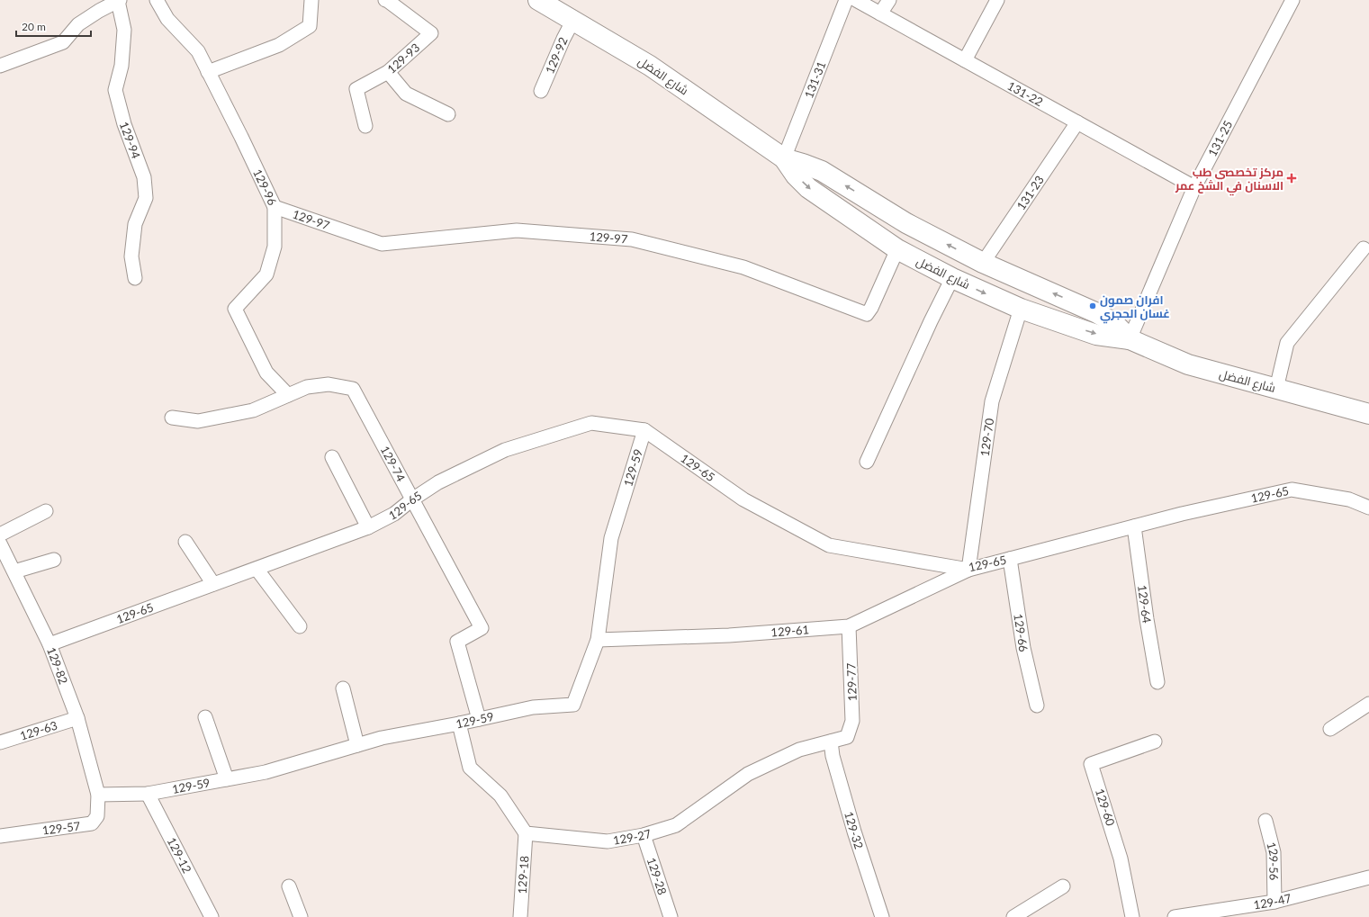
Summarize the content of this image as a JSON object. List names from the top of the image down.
{
  "streets": {
    "street": ["شارع الفضل"],
    "lane": [
      "129-92",
      "129-93",
      "131-31",
      "131-22",
      "131-25",
      "129-94",
      "129-96",
      "131-23",
      "129-97",
      "129-70",
      "129-74",
      "129-59",
      "129-65",
      "129-64",
      "129-61",
      "129-66",
      "129-82",
      "129-77",
      "129-63",
      "129-60",
      "129-57",
      "129-32",
      "129-27",
      "129-12",
      "129-56",
      "129-18",
      "129-28",
      "129-47"
    ]
  },
  "crossings": [
    ["129-92", "شارع الفضل"],
    ["شارع الفضل", "131-31"],
    ["شارع الفضل", "131-25"],
    ["شارع الفضل", "131-23"],
    ["شارع الفضل", "129-97"],
    ["شارع الفضل", "129-70"],
    ["131-22", "131-25"],
    ["131-22", "131-23"],
    ["129-96", "129-97"],
    ["129-96", "129-74"],
    ["129-70", "129-65"],
    ["129-70", "129-61"],
    ["129-74", "129-59"],
    ["129-74", "129-65"],
    ["129-59", "129-65"],
    ["129-59", "129-61"],
    ["129-59", "129-82"],
    ["129-59", "129-57"],
    ["129-59", "129-12"],
    ["129-65", "129-64"],
    ["129-65", "129-61"],
    ["129-65", "129-66"],
    ["129-65", "129-82"],
    ["129-61", "129-77"],
    ["129-82", "129-63"],
    ["129-82", "129-57"],
    ["129-77", "129-27"],
    ["129-32", "129-27"],
    ["129-27", "129-18"],
    ["129-27", "129-28"],
    ["129-56", "129-47"]
  ],
  "places": {
    "health": ["مركز تخصصي طب الاسنان في الشخ عمر"],
    "other": ["افران صمون غسان الحجري"]
  },
  "scale_bar": "20 m"
}
